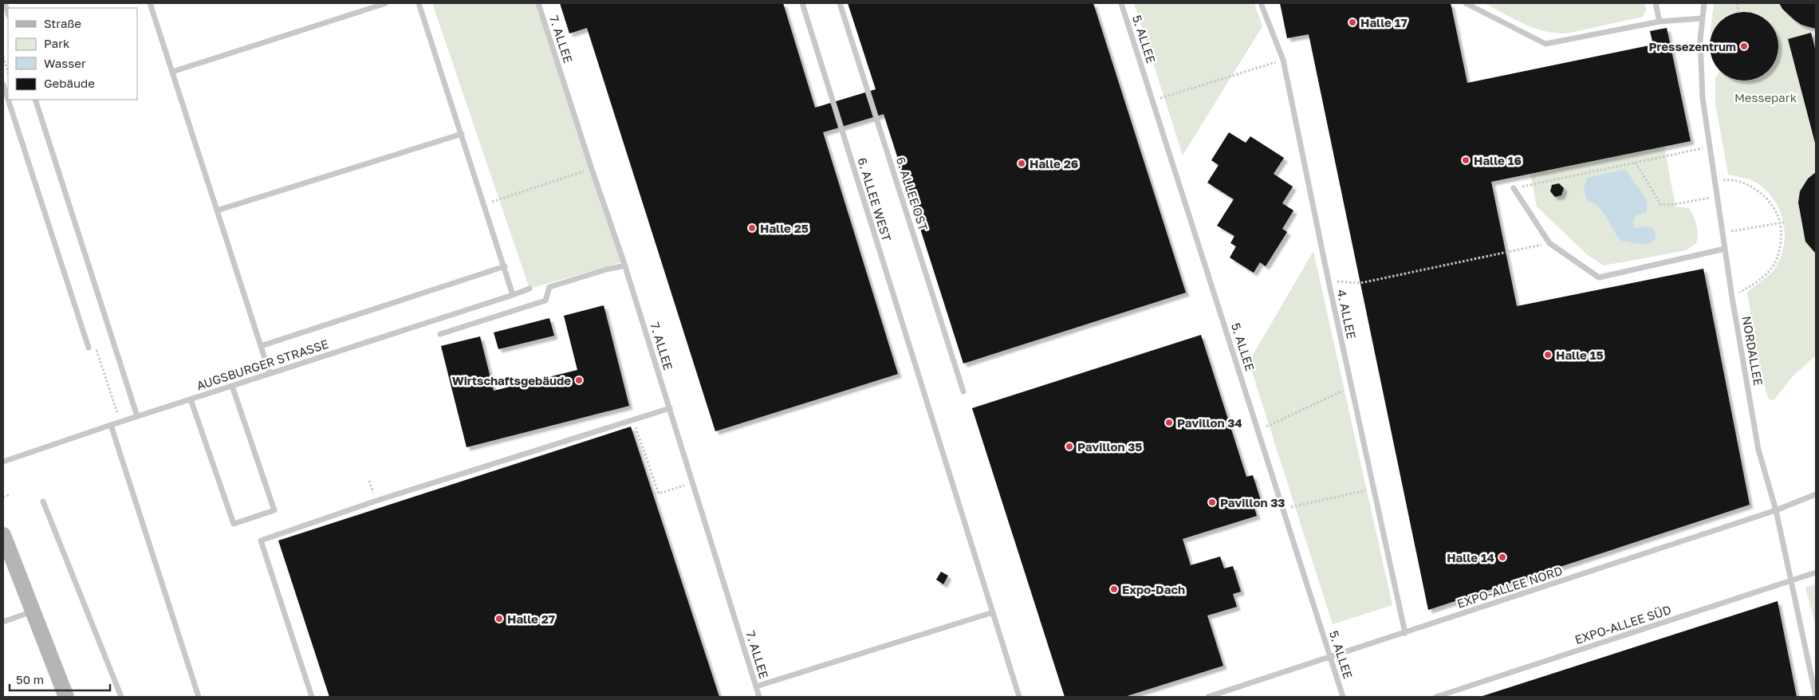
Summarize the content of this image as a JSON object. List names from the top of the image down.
{
  "streets": {
    "lane": [
      "7. ALLEE",
      "5. ALLEE",
      "6. ALLEE OST",
      "6. ALLEE WEST",
      "4. ALLEE",
      "NORDALLEE",
      "AUGSBURGER STRASSE",
      "EXPO-ALLEE NORD",
      "EXPO-ALLEE SÜD"
    ]
  },
  "crossings": [
    ["5. ALLEE", "EXPO-ALLEE NORD"],
    ["4. ALLEE", "EXPO-ALLEE NORD"],
    ["NORDALLEE", "EXPO-ALLEE NORD"],
    ["NORDALLEE", "EXPO-ALLEE SÜD"]
  ],
  "parks": ["Messepark"],
  "places": [
    "Halle 17",
    "Pressezentrum",
    "Halle 16",
    "Halle 26",
    "Halle 25",
    "Halle 15",
    "Wirtschaftsgebäude",
    "Pavillon 34",
    "Pavillon 35",
    "Pavillon 33",
    "Halle 14",
    "Expo-Dach",
    "Halle 27"
  ],
  "legend": [
    "Straße",
    "Park",
    "Wasser",
    "Gebäude"
  ],
  "scale_bar": "50 m"
}
